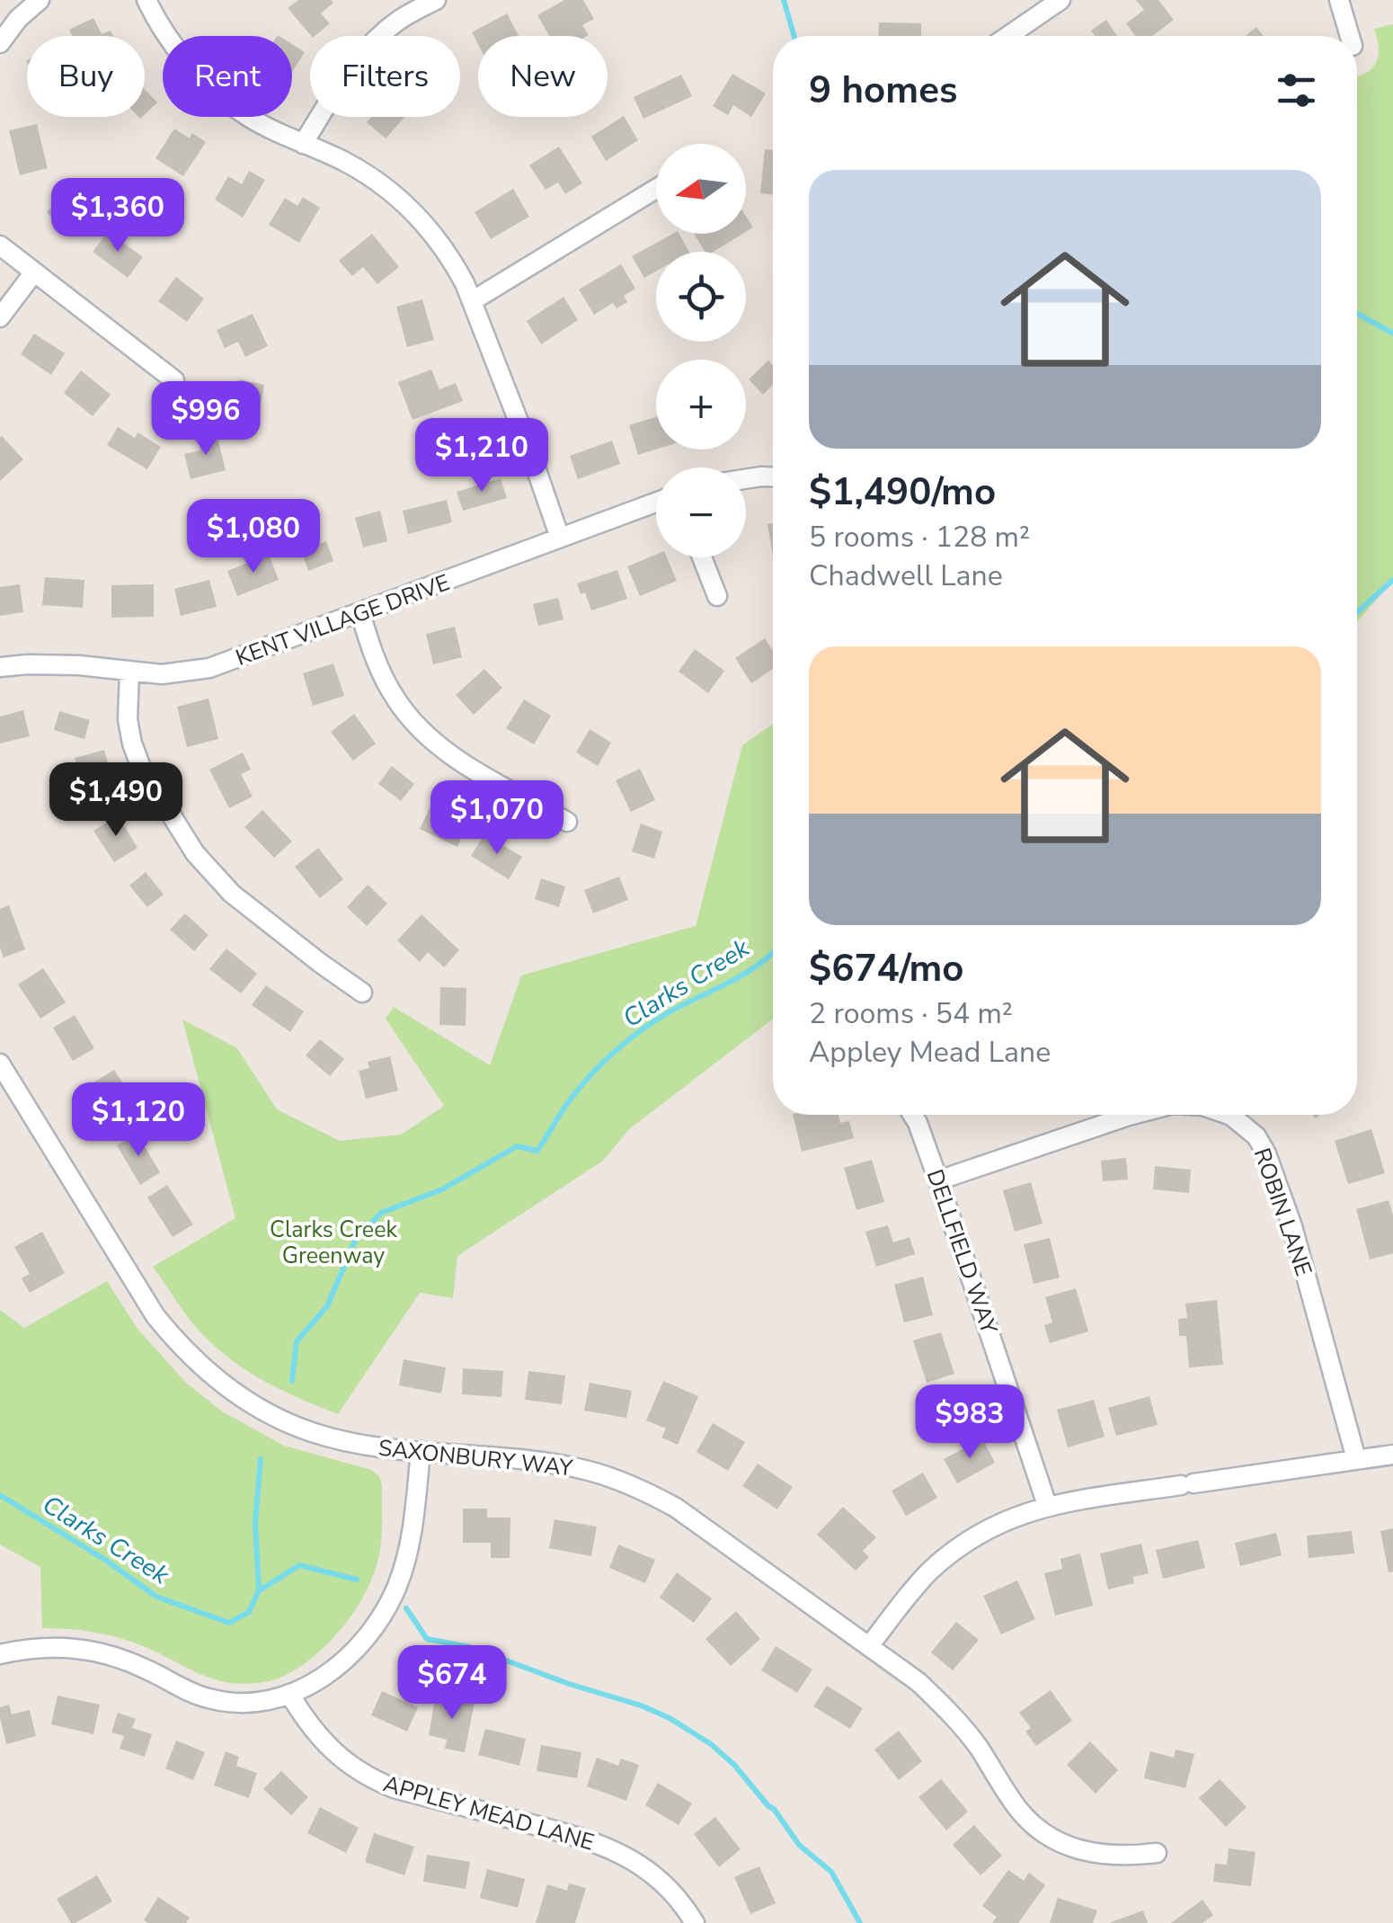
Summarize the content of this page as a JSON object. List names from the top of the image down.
{
  "streets": {
    "street": [
      "KENT VILLAGE DRIVE",
      "ROBIN LANE",
      "DELLFIELD WAY",
      "SAXONBURY WAY",
      "APPLEY MEAD LANE"
    ]
  },
  "crossings": [
    ["ROBIN LANE", "DELLFIELD WAY"]
  ],
  "water": ["Clarks Creek"],
  "parks": ["Clarks Creek Greenway"],
  "north": "left",
  "page": {
    "chip": [
      "Buy",
      "Rent",
      "Filters",
      "New"
    ],
    "heading": "9 homes",
    "map_buttons": ["+", "−"],
    "list": [
      {
        "name": "$1,490/mo",
        "note": "5 rooms · 128 m² · Chadwell Lane"
      },
      {
        "name": "$674/mo",
        "note": "2 rooms · 54 m² · Appley Mead Lane"
      }
    ],
    "price": [
      "$1,360",
      "$996",
      "$1,210",
      "$1,080",
      "$1,490",
      "$1,070",
      "$1,120",
      "$983",
      "$674"
    ]
  }
}
